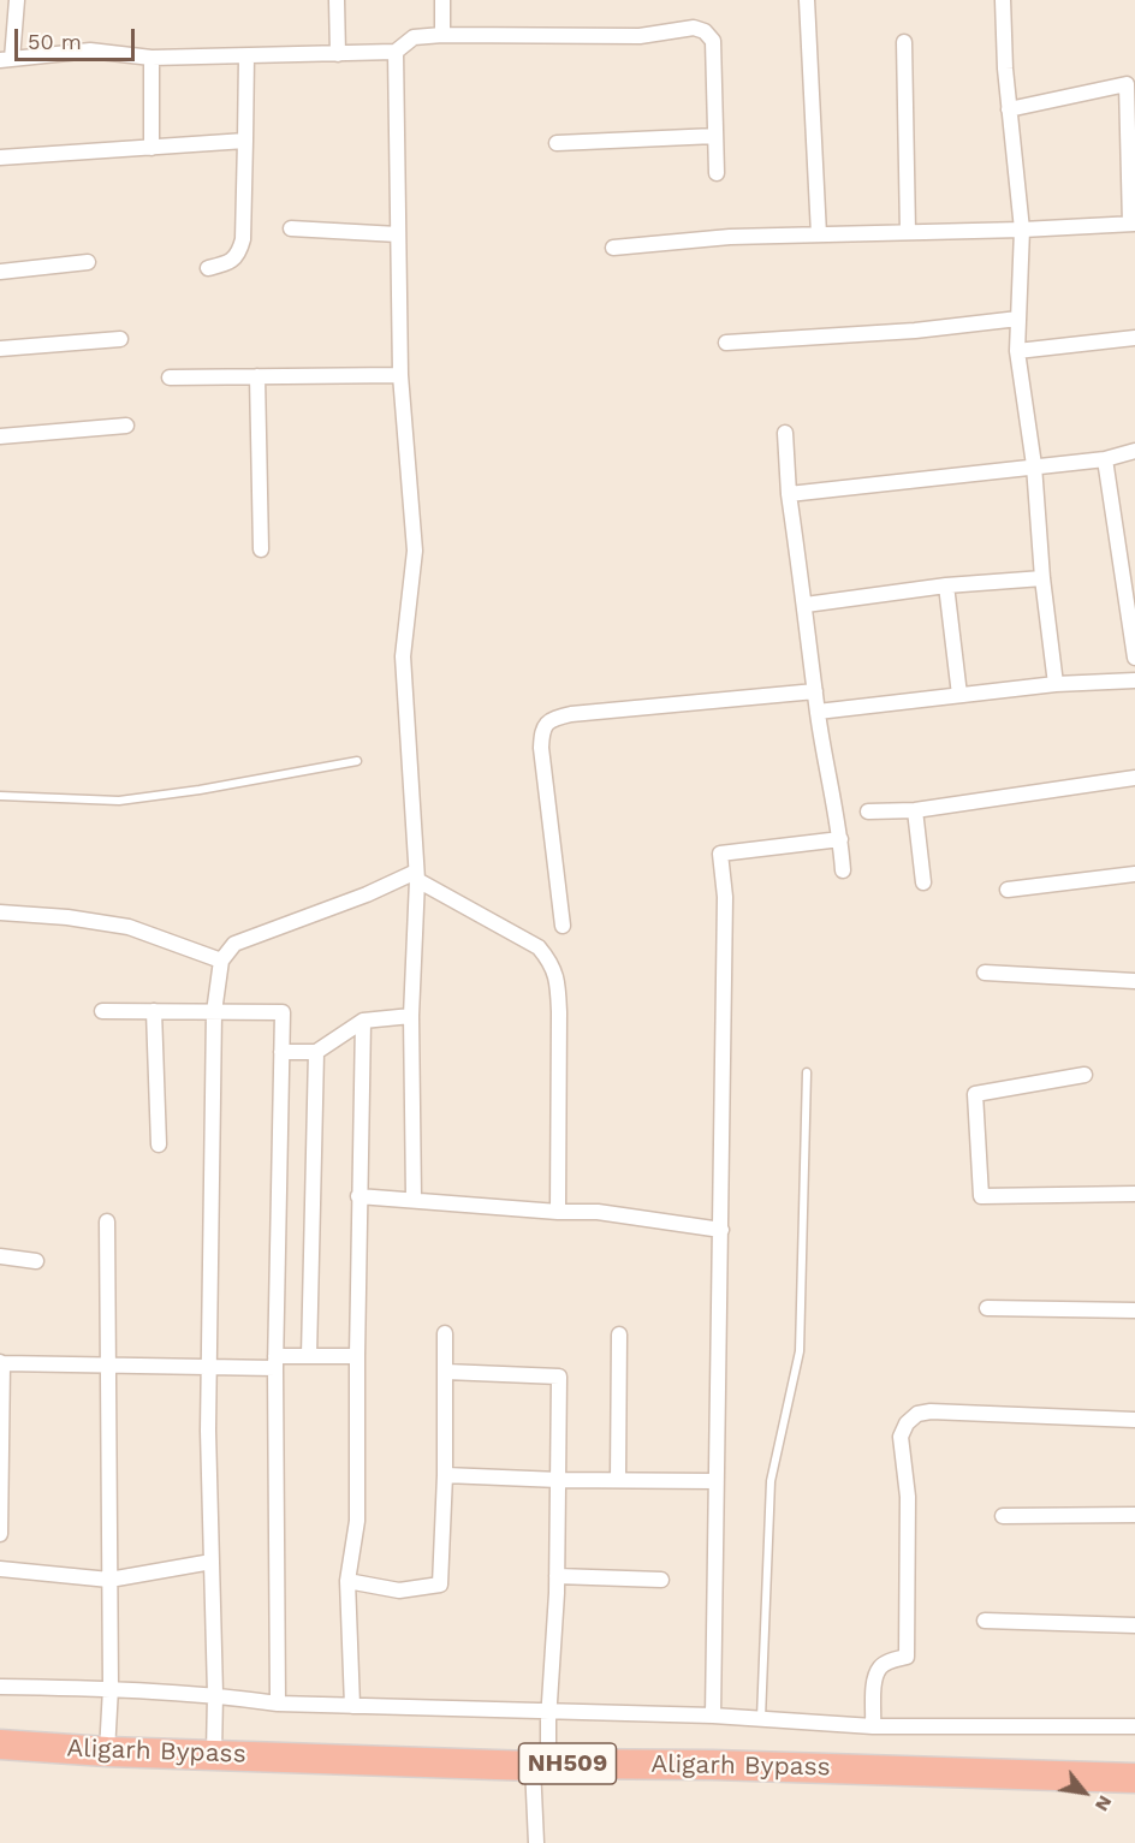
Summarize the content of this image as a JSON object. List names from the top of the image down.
{
  "streets": {
    "highway": ["Aligarh Bypass", "NH509"]
  },
  "scale_bar": "50 m",
  "north": "bottom right"
}
